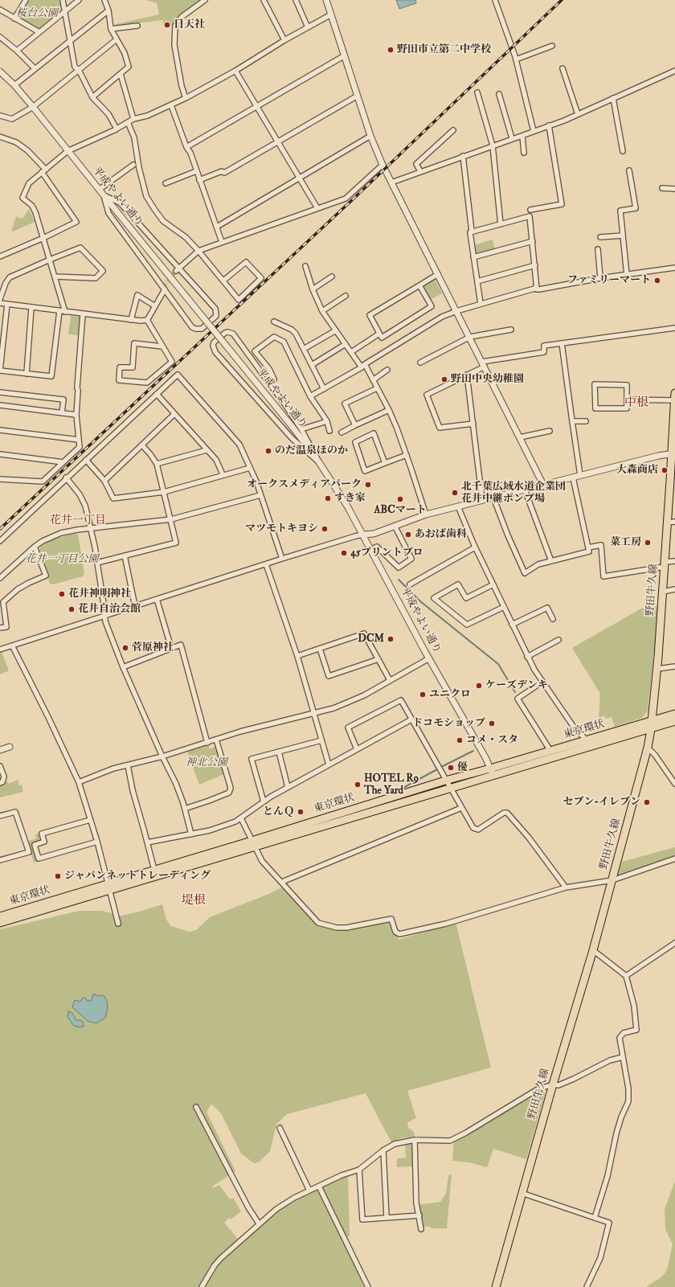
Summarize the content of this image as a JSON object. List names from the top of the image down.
{
  "streets": {
    "main road": ["野田牛久線", "東京環状"],
    "street": ["平成やよい通り"]
  },
  "crossings": [
    ["平成やよい通り", "東京環状"],
    ["野田牛久線", "東京環状"]
  ],
  "districts": ["中根", "花井一丁目", "堤根"],
  "parks": ["桜台公園", "花井一丁目公園", "神北公園"],
  "places": [
    "日天社",
    "野田市立第二中学校",
    "ファミリーマート",
    "野田中央幼稚園",
    "のだ温泉ほのか",
    "大森商店",
    "オークスメディアパーク",
    "北千葉広域水道企業団 花井中継ポンプ場",
    "すき家",
    "ABCマート",
    "マツモトキヨシ",
    "あおば歯科",
    "菜工房",
    "45プリントプロ",
    "花井神明神社",
    "花井自治会館",
    "DCM",
    "菅原神社",
    "ケーズデンキ",
    "ユニクロ",
    "ドコモショップ",
    "コメ・スタ",
    "優",
    "HOTEL R9 The Yard",
    "セブン-イレブン",
    "とんＱ",
    "ジャパンネットトレーディング"
  ]
}
